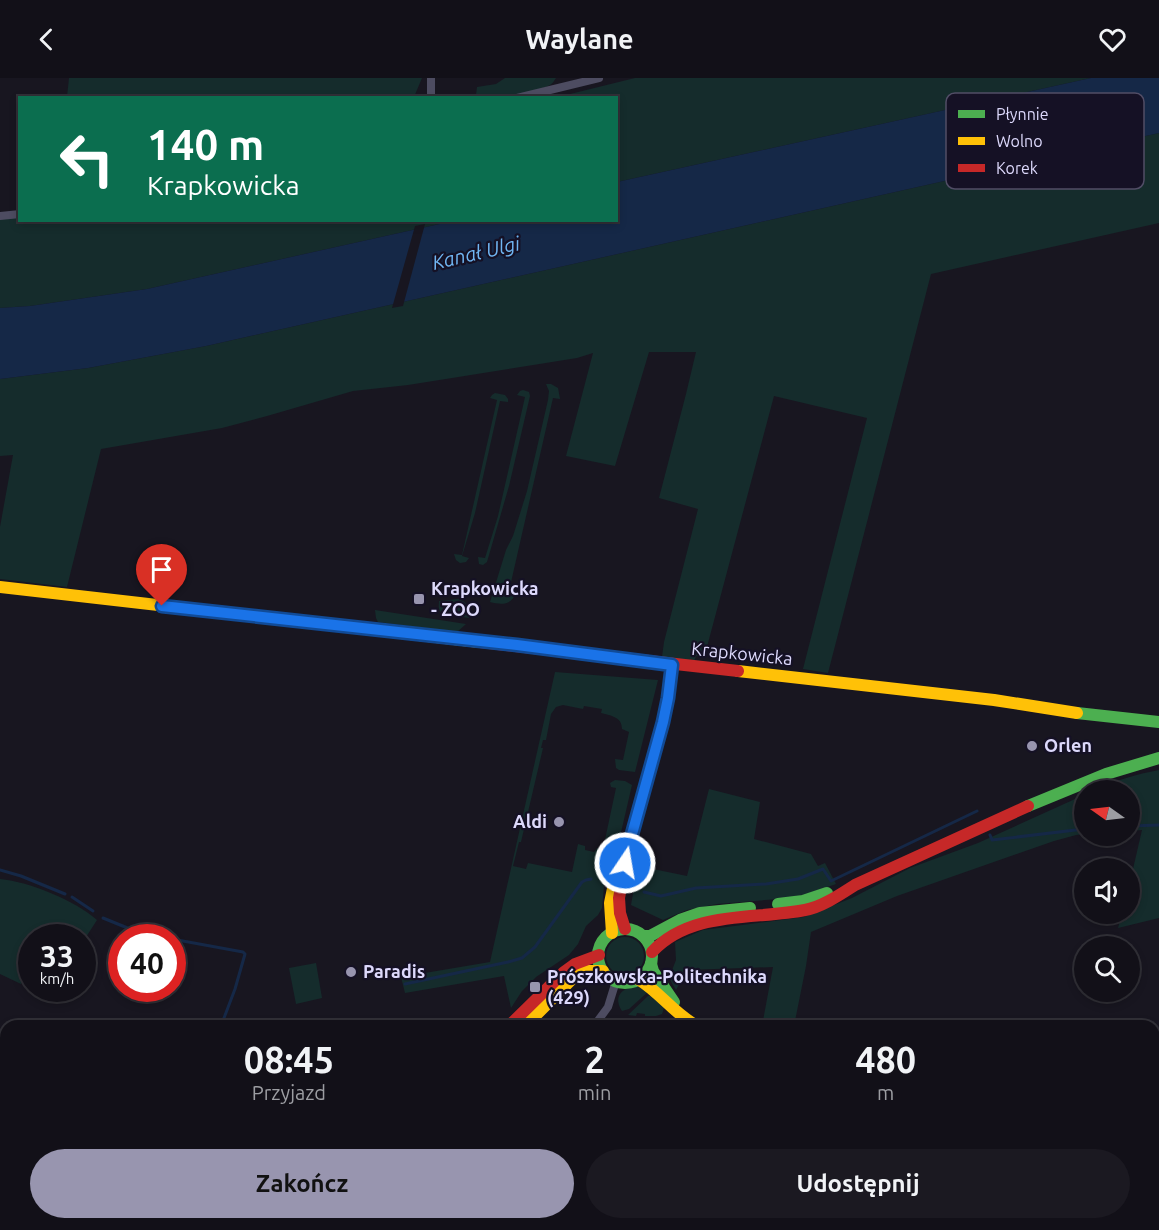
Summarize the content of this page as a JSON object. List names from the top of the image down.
{
  "streets": {
    "street": ["Krapkowicka"]
  },
  "water": ["Kanał Ulgi"],
  "places": {
    "transit": ["Krapkowicka - ZOO", "Prószkowska-Politechnika (429)"],
    "other": ["Orlen", "Aldi", "Paradis"]
  },
  "legend": ["Płynnie", "Wolno", "Korek"],
  "north": "left",
  "page": {
    "header": "Waylane",
    "turn": ["140 m", "Krapkowicka"],
    "speed": "33 km/h",
    "limit": "40",
    "eta": [
      "08:45",
      "Przyjazd",
      "2",
      "min",
      "480",
      "m"
    ],
    "buttons": ["Zakończ", "Udostępnij"]
  }
}
